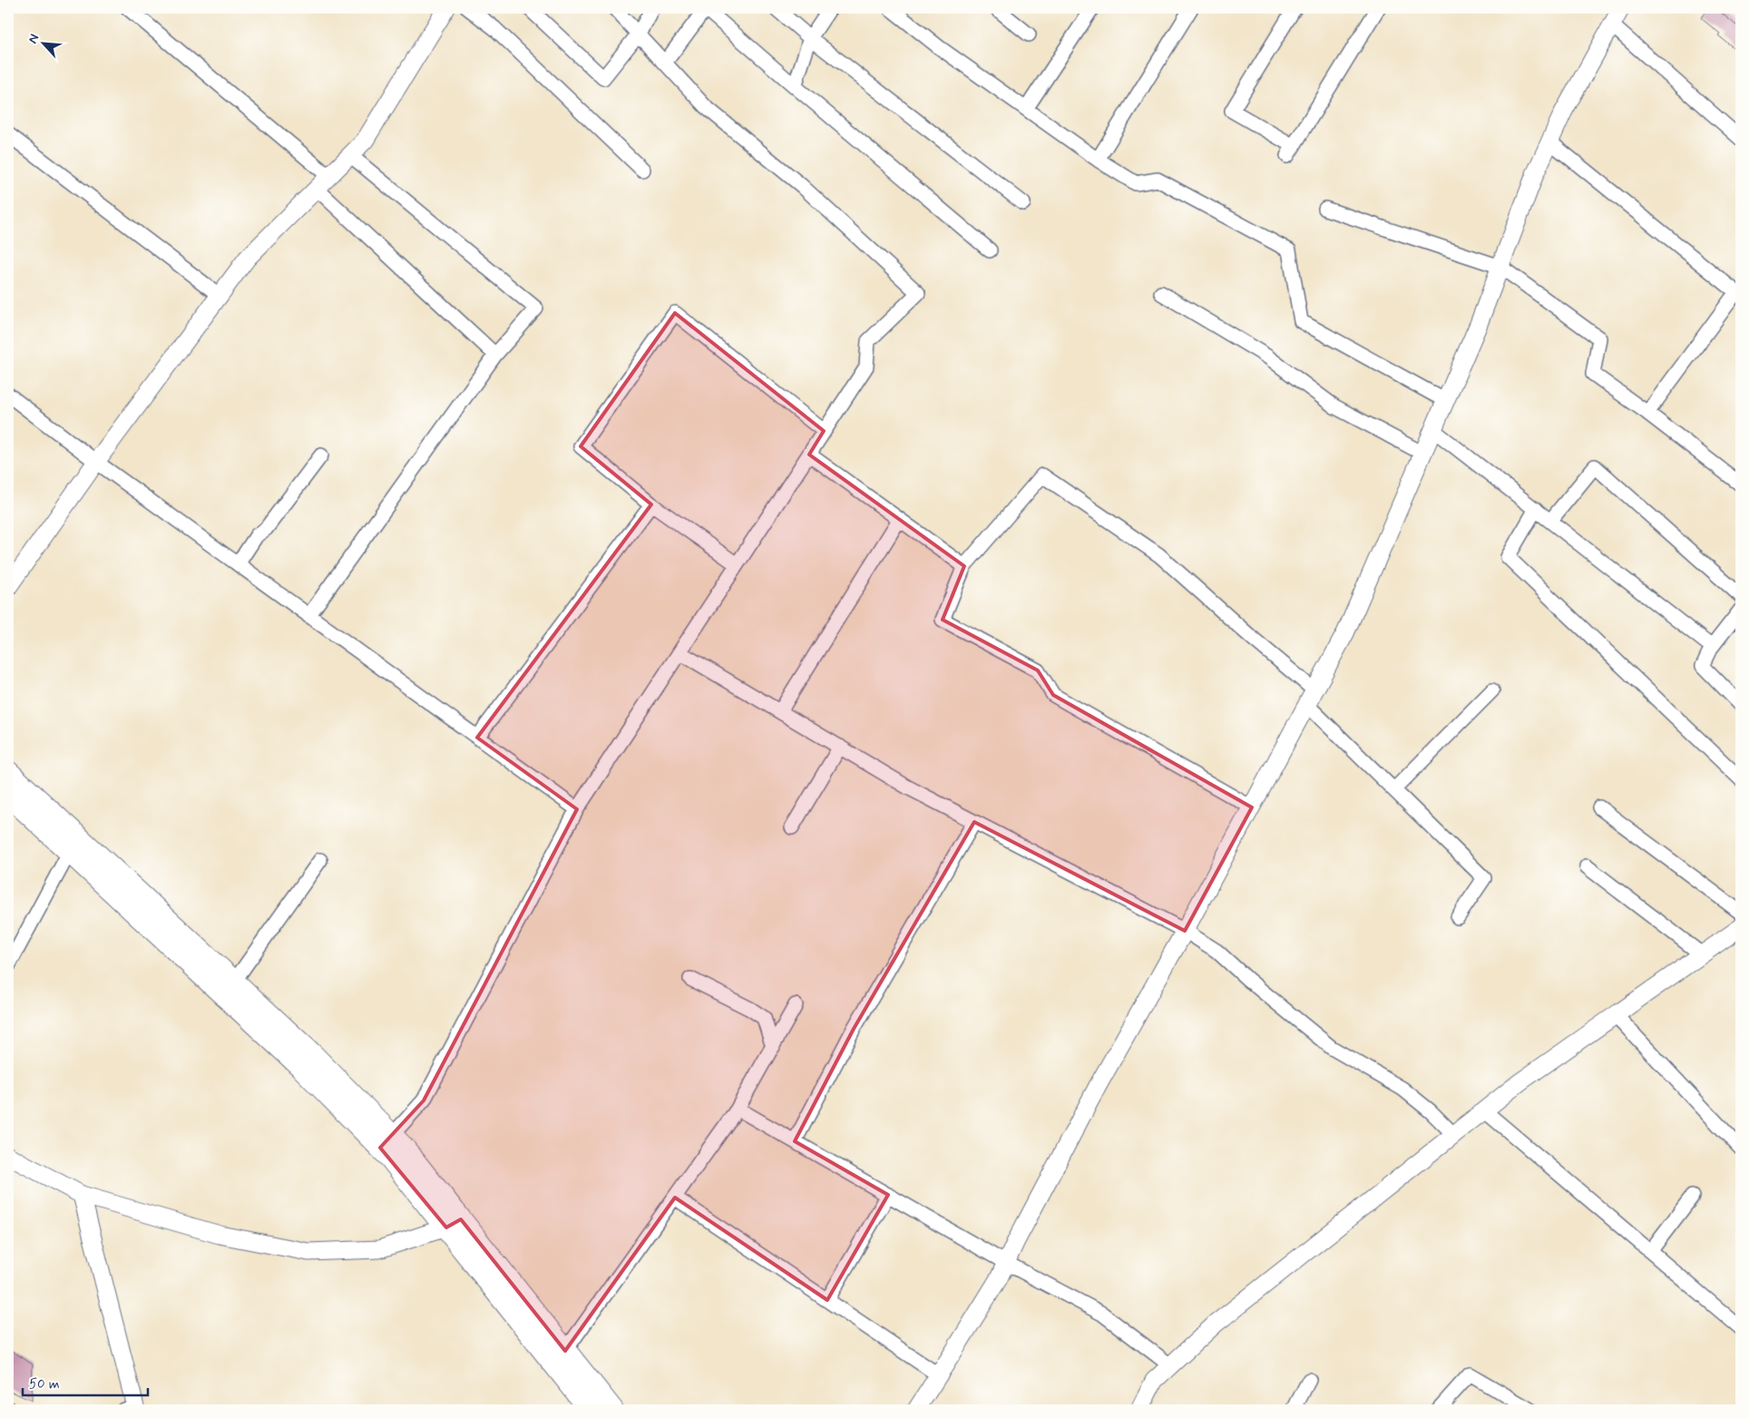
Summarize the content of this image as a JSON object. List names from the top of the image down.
{
  "scale_bar": "50 m",
  "north": "top left"
}
